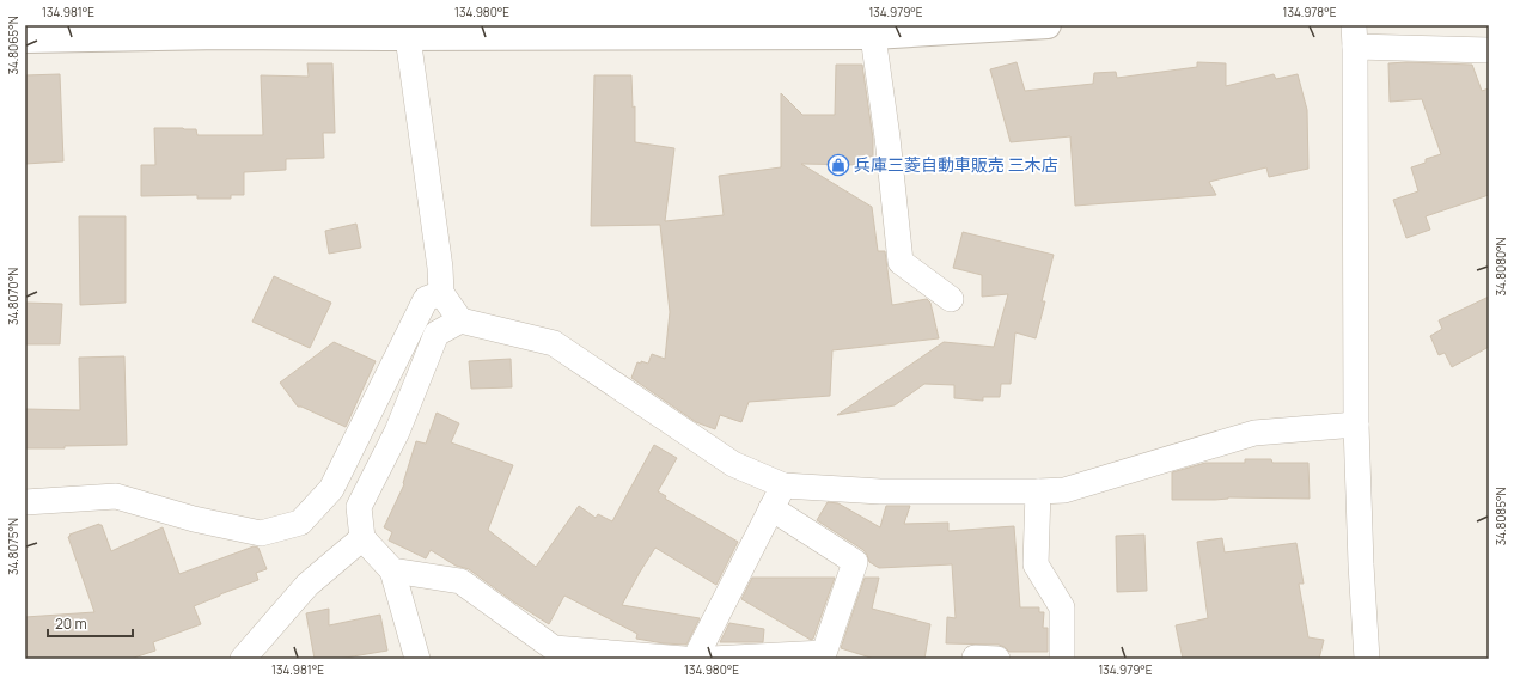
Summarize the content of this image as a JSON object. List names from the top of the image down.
{
  "places": {
    "shop": ["兵庫三菱自動車販売 三木店"]
  },
  "scale_bar": "20 m",
  "coordinates": [
    "134.981°E",
    "134.980°E",
    "134.979°E",
    "134.978°E",
    "34.8065°N",
    "34.8080°N",
    "34.8070°N",
    "34.8085°N",
    "34.8075°N"
  ]
}
